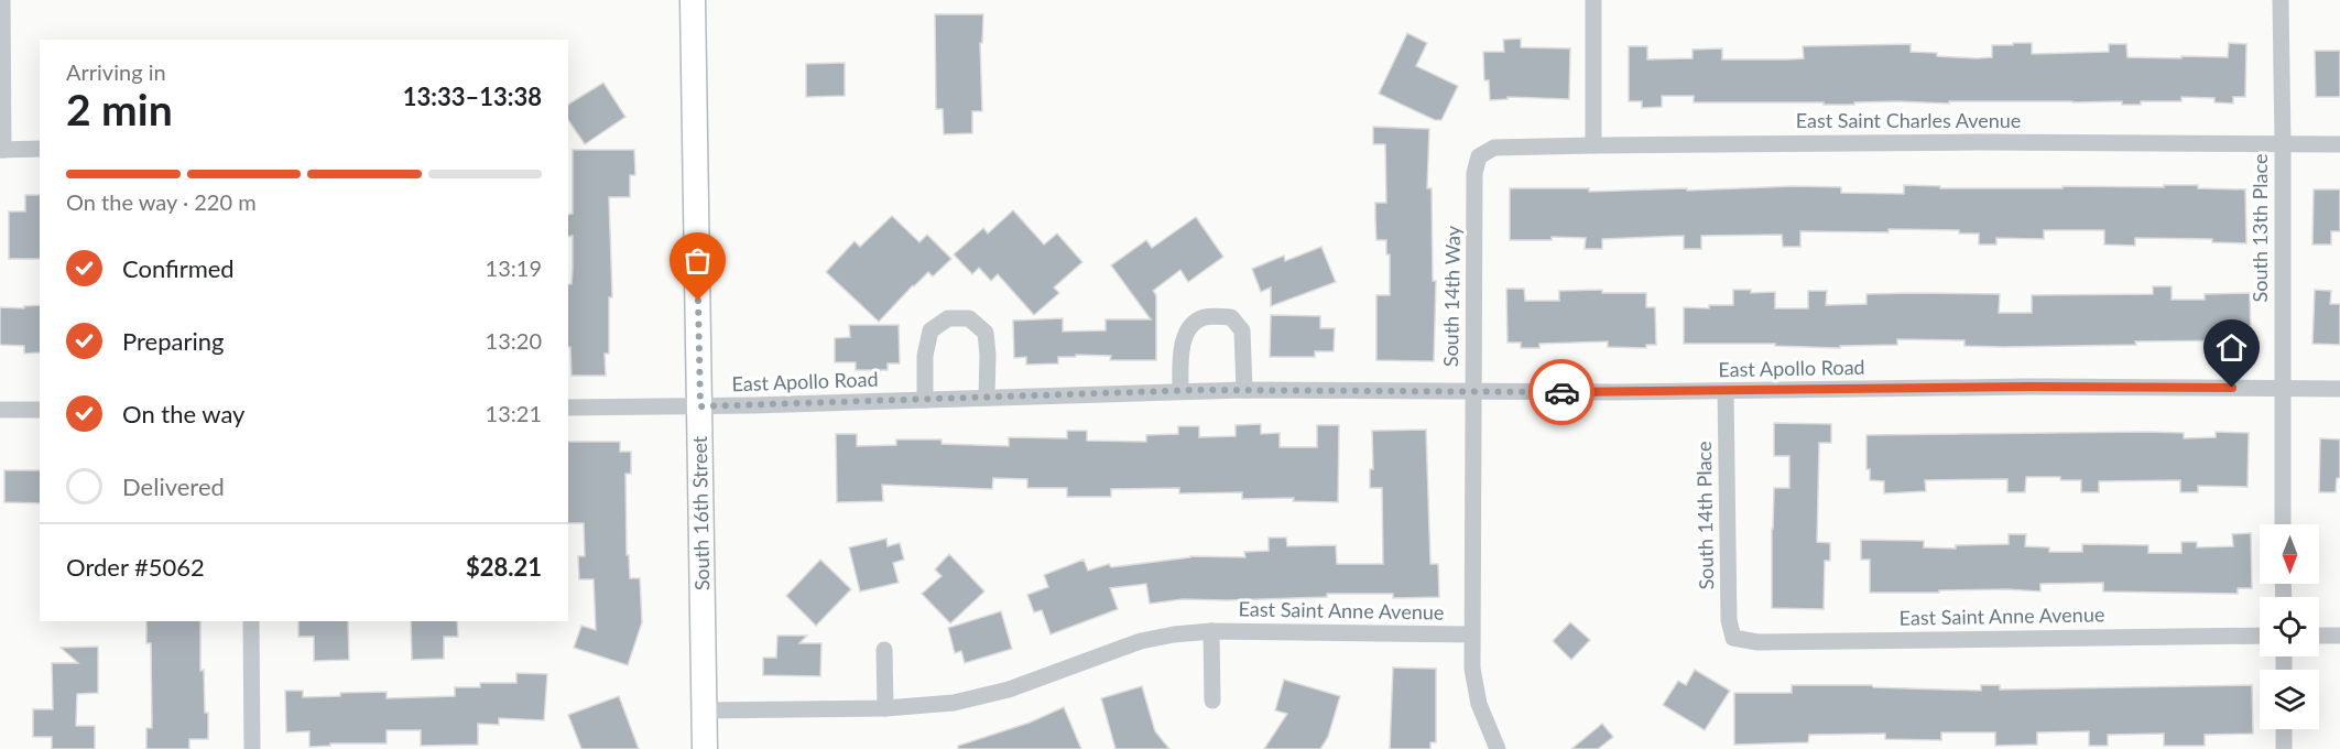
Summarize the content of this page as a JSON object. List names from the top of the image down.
{
  "streets": {
    "main road": ["South 16th Street"],
    "street": [
      "East Saint Charles Avenue",
      "South 13th Place",
      "South 14th Way",
      "East Apollo Road",
      "South 14th Place",
      "East Saint Anne Avenue"
    ]
  },
  "crossings": [
    ["East Saint Charles Avenue", "South 13th Place"],
    ["East Saint Charles Avenue", "South 14th Way"],
    ["South 13th Place", "East Apollo Road"],
    ["South 14th Way", "East Apollo Road"],
    ["South 14th Way", "East Saint Anne Avenue"],
    ["East Apollo Road", "South 16th Street"],
    ["East Apollo Road", "South 14th Place"],
    ["South 16th Street", "East Saint Anne Avenue"],
    ["South 14th Place", "East Saint Anne Avenue"]
  ],
  "north": "bottom",
  "page": {
    "heading": ["2 min", "Arriving in", "13:33–13:38"],
    "panel": ["Order #5062", "$28.21"],
    "bar": "On the way · 220 m",
    "list": [
      ["Confirmed", "13:19"],
      ["Preparing", "13:20"],
      ["On the way", "13:21"],
      "Delivered"
    ]
  }
}
